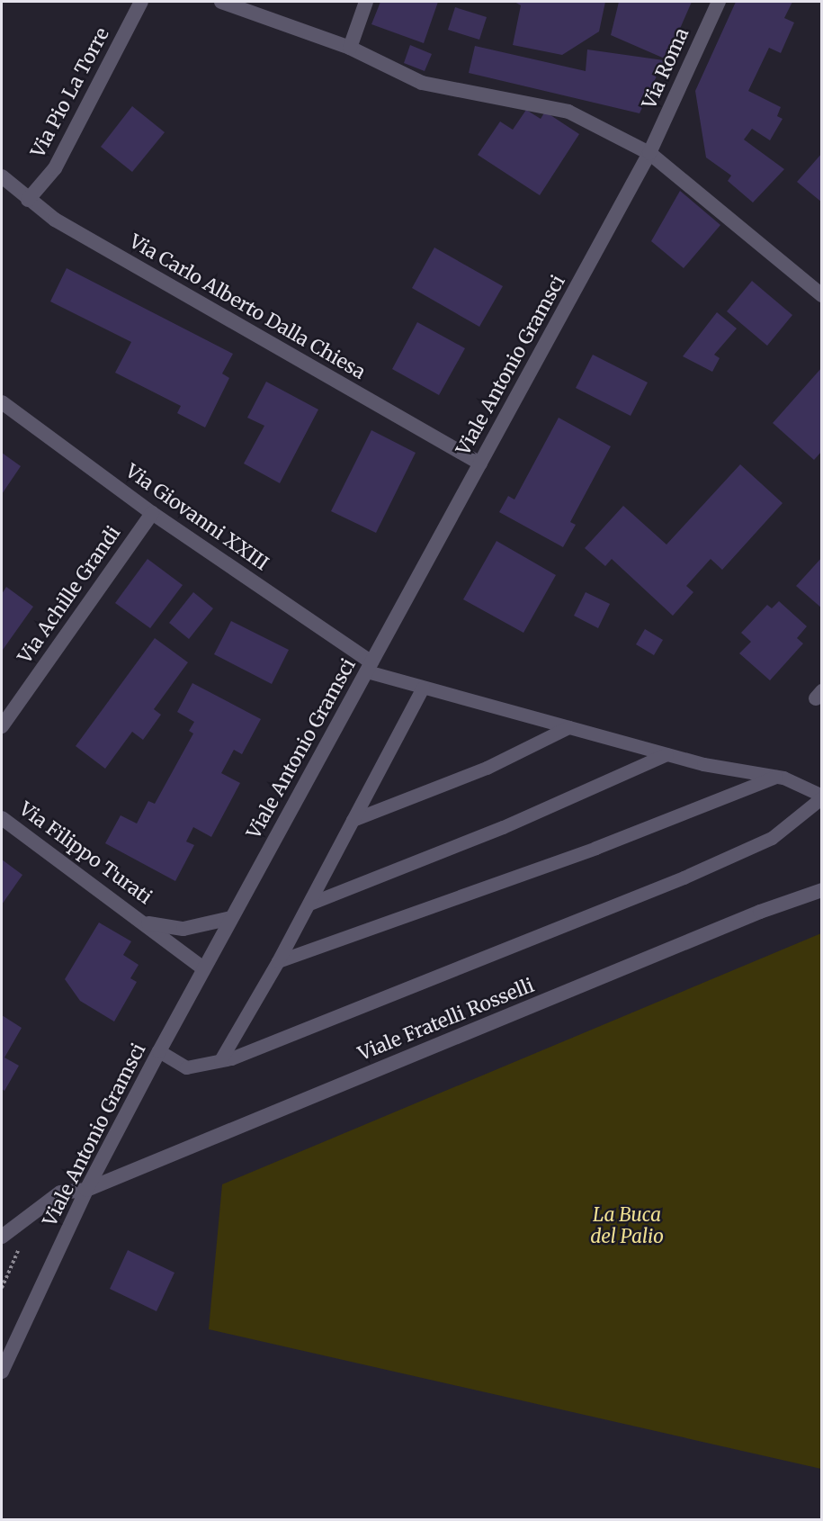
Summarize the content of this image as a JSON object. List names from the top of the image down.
{
  "streets": {
    "street": [
      "Via Roma",
      "Via Pio La Torre",
      "Via Carlo Alberto Dalla Chiesa",
      "Viale Antonio Gramsci",
      "Via Giovanni XXIII",
      "Via Achille Grandi",
      "Via Filippo Turati",
      "Viale Fratelli Rosselli"
    ]
  },
  "crossings": [
    ["Via Roma", "Viale Antonio Gramsci"],
    ["Via Pio La Torre", "Via Carlo Alberto Dalla Chiesa"],
    ["Via Carlo Alberto Dalla Chiesa", "Viale Antonio Gramsci"],
    ["Viale Antonio Gramsci", "Via Giovanni XXIII"],
    ["Viale Antonio Gramsci", "Via Filippo Turati"],
    ["Viale Antonio Gramsci", "Viale Fratelli Rosselli"],
    ["Via Giovanni XXIII", "Via Achille Grandi"]
  ],
  "parks": ["La Buca del Palio"]
}
